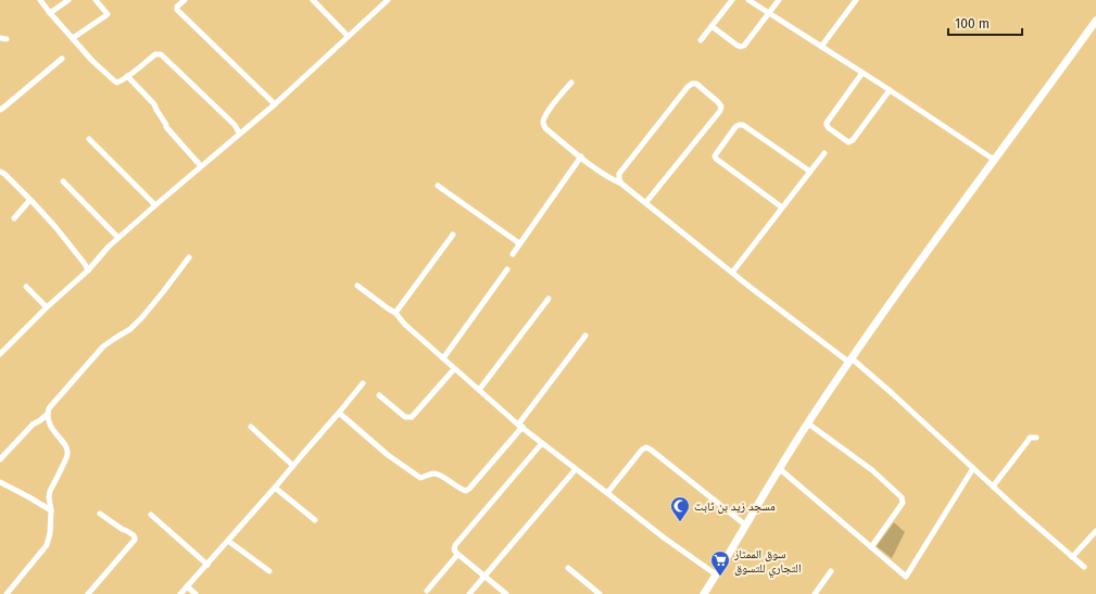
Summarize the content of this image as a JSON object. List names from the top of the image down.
{
  "places": {
    "mosque": ["مسجد زيد بن ثابت"],
    "supermarket": ["سوق الممتاز التجاري للتسوق"]
  },
  "scale_bar": "100 m"
}
